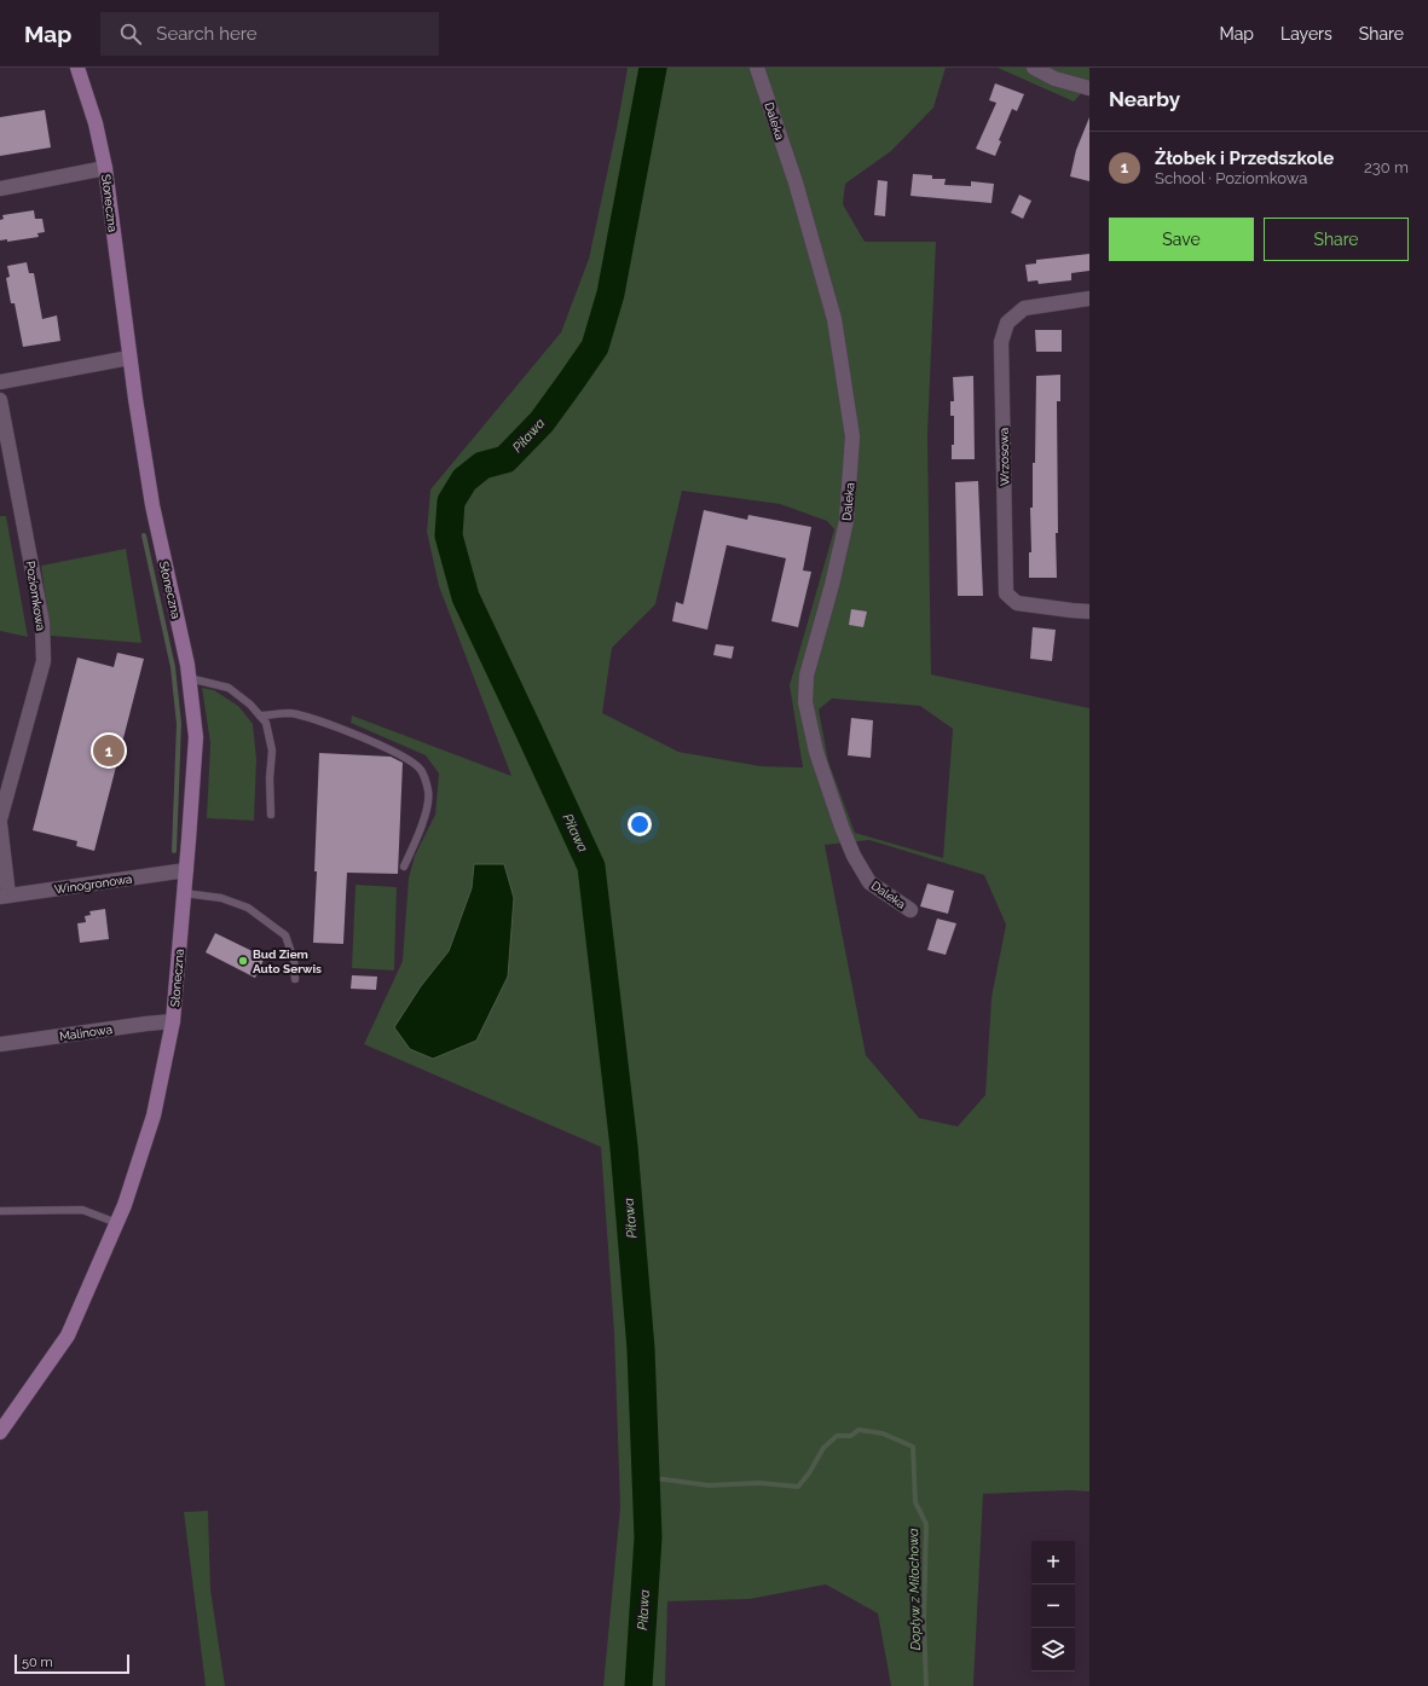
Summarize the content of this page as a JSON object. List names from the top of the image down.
{
  "streets": {
    "street": [
      "Daleka",
      "Słoneczna",
      "Wrzosowa",
      "Poziomkowa",
      "Winogronowa",
      "Malinowa"
    ]
  },
  "crossings": [
    ["Słoneczna", "Winogronowa"],
    ["Słoneczna", "Malinowa"]
  ],
  "water": ["Piława", "Dopływ z Miłochowa"],
  "places": ["Bud Ziem Auto Serwis"],
  "scale_bar": "50 m",
  "page": {
    "header": "Map",
    "search": "Search here",
    "nav": ["Map", "Layers", "Share"],
    "heading": "Nearby",
    "list": [
      {
        "mark": "1",
        "name": "Żłobek i Przedszkole",
        "note": "School · Poziomkowa",
        "value": "230 m"
      }
    ],
    "buttons": ["Save", "Share"],
    "pins": "1",
    "map_buttons": ["+", "−"],
    "scale": "50 m"
  }
}
